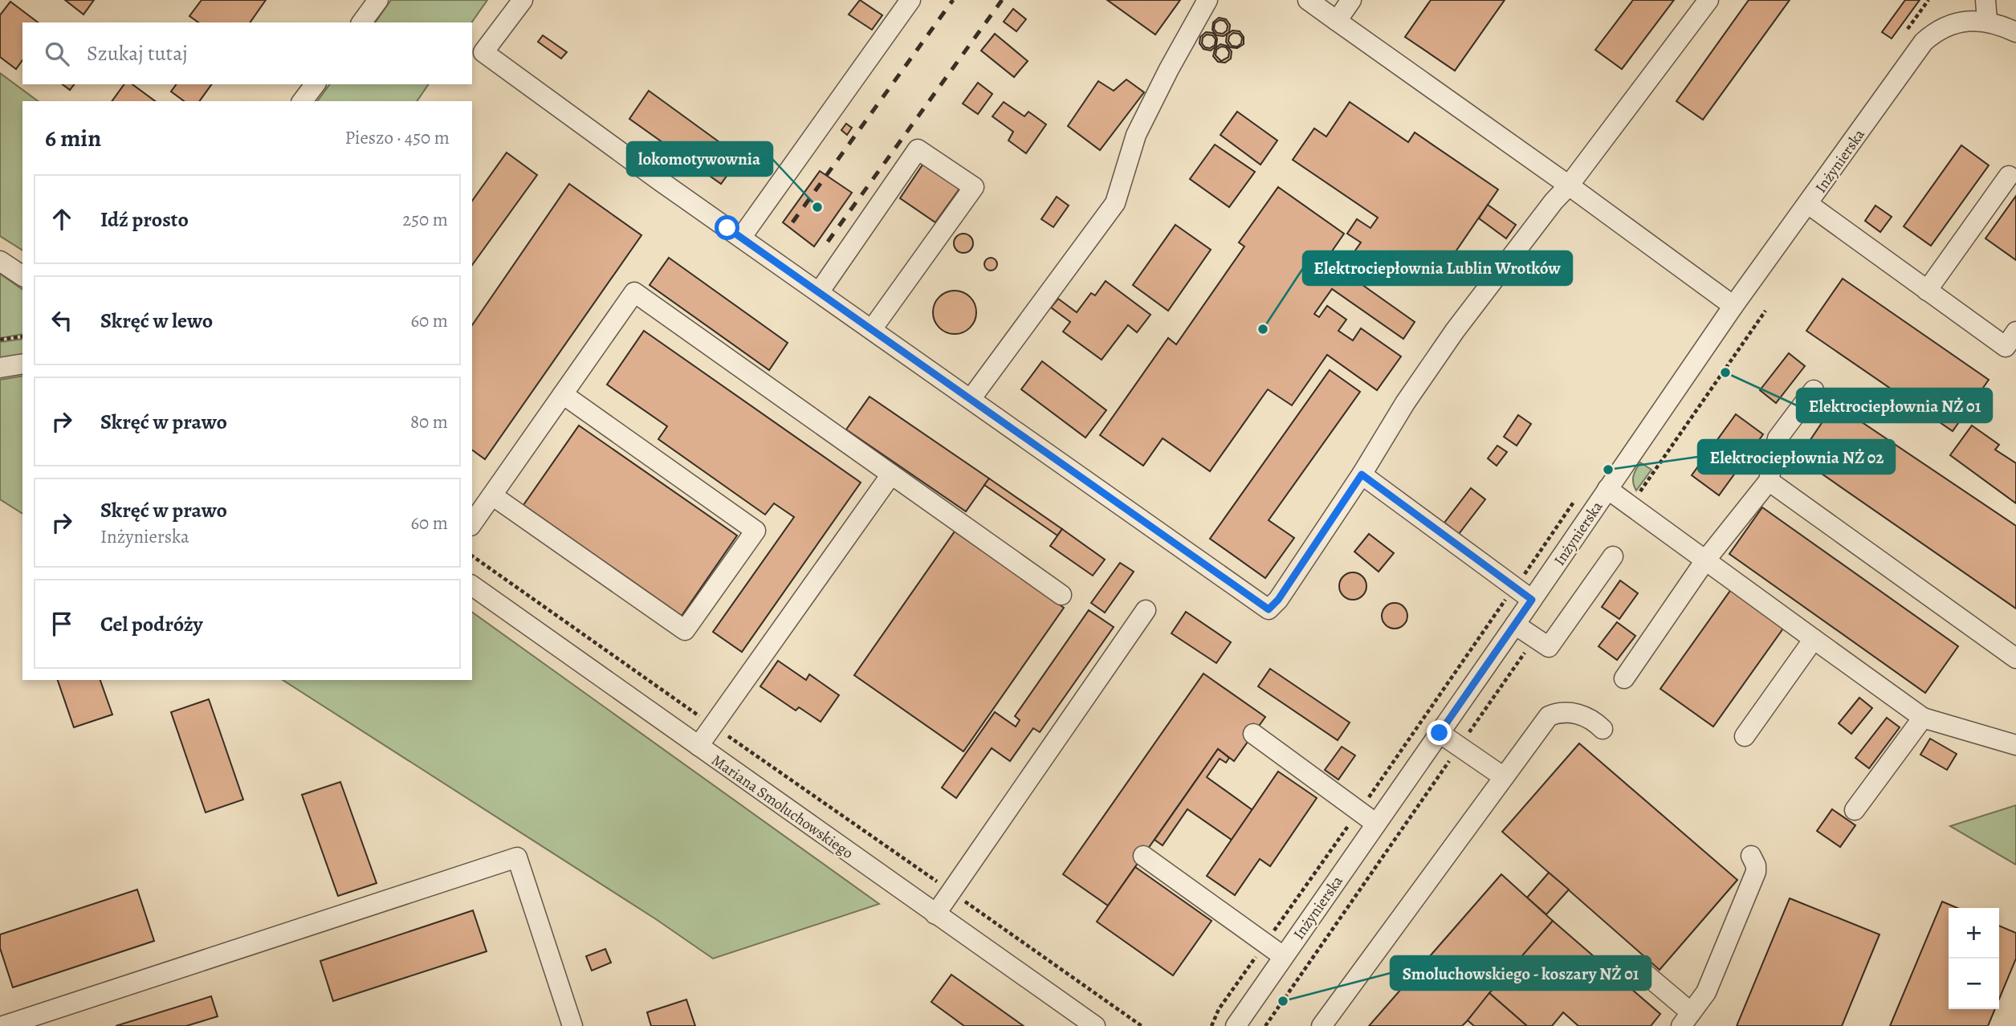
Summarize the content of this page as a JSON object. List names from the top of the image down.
{
  "streets": {
    "street": ["Inżynierska", "Mariana Smoluchowskiego"]
  },
  "places": [
    "lokomotywownia",
    "Elektrociepłownia Lublin Wrotków",
    "Elektrociepłownia NŻ 01",
    "Elektrociepłownia NŻ 02",
    "Smoluchowskiego - koszary NŻ 01"
  ],
  "page": {
    "search": "Szukaj tutaj",
    "heading": ["6 min", "Pieszo · 450 m"],
    "list": [
      ["Idź prosto", "250 m"],
      ["Skręć w lewo", "60 m"],
      ["Skręć w prawo", "80 m"],
      ["Skręć w prawo", "Inżynierska", "60 m"],
      "Cel podróży"
    ],
    "map_buttons": ["+", "−"]
  }
}
